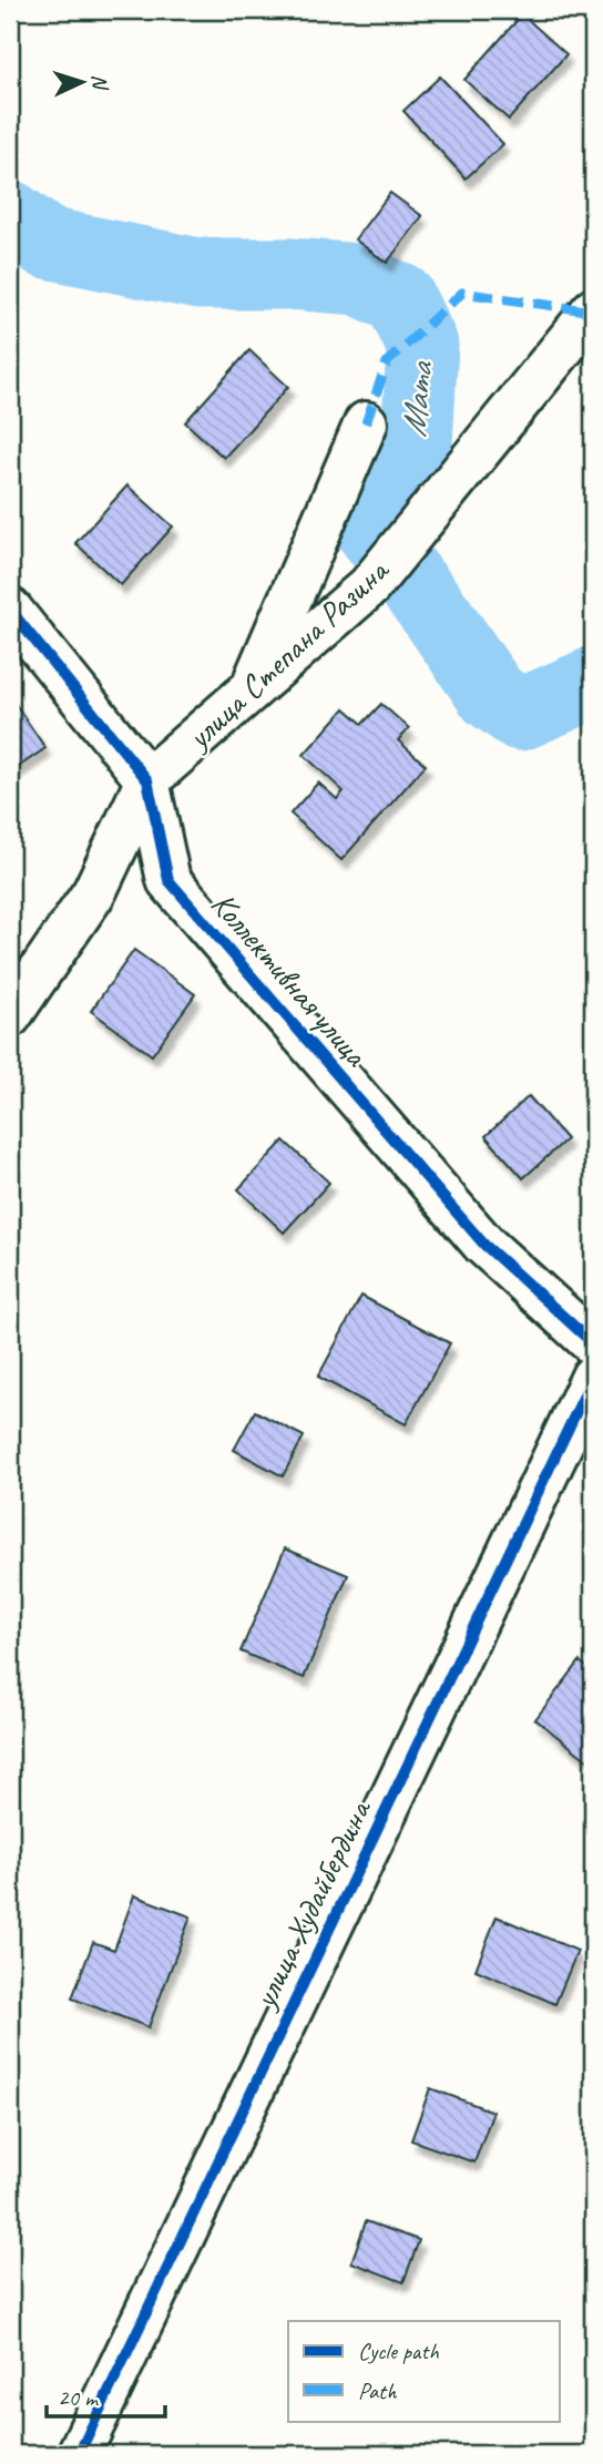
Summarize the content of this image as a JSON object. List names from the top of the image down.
{
  "streets": {
    "street": ["улица Степана Разина", "Коллективная улица", "улица Худайбердина"]
  },
  "crossings": [
    ["улица Степана Разина", "Коллективная улица"]
  ],
  "water": ["Мата"],
  "legend": ["Cycle path", "Path"],
  "scale_bar": "20 m",
  "north": "right"
}
